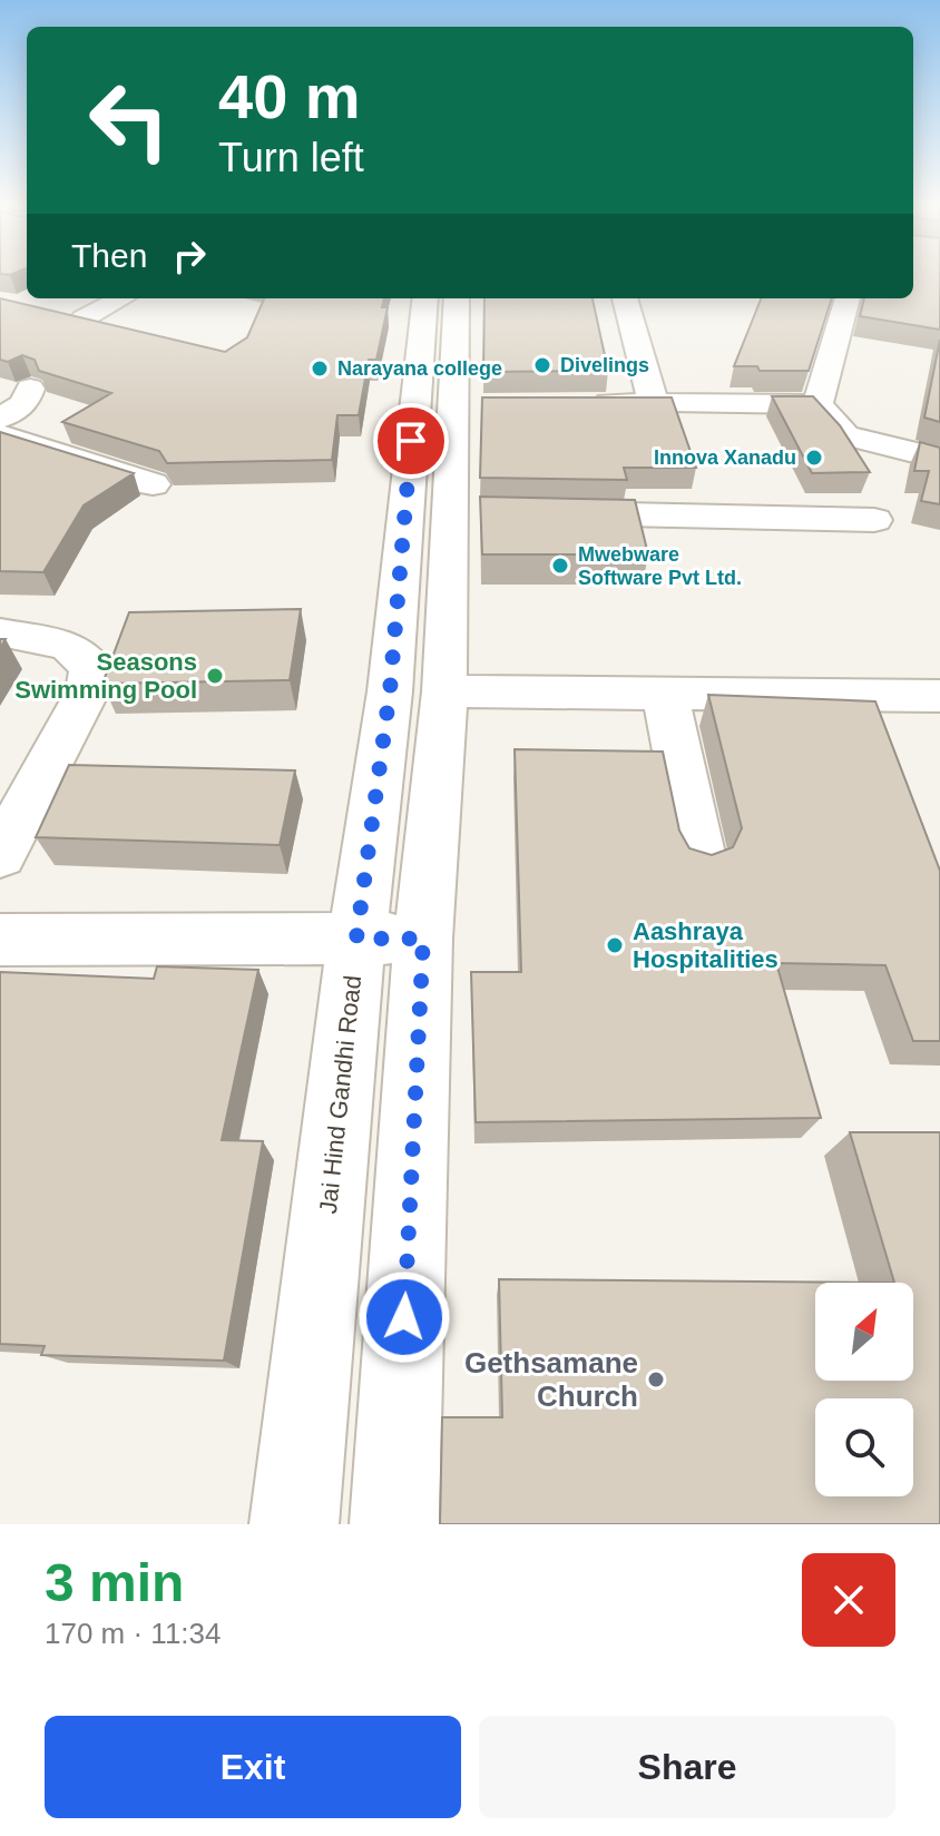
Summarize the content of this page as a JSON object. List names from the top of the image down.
{
  "streets": {
    "street": ["Jai Hind Gandhi Road"]
  },
  "places": [
    "Divelings",
    "Narayana college",
    "Innova Xanadu",
    "Mwebware Software Pvt Ltd.",
    "Seasons Swimming Pool",
    "Aashraya Hospitalities",
    "Gethsamane Church"
  ],
  "north": "top right",
  "page": {
    "turn": ["40 m", "Turn left"],
    "then": "Then",
    "heading": ["3 min", "170 m · 11:34"],
    "buttons": ["Exit", "Share"]
  }
}
